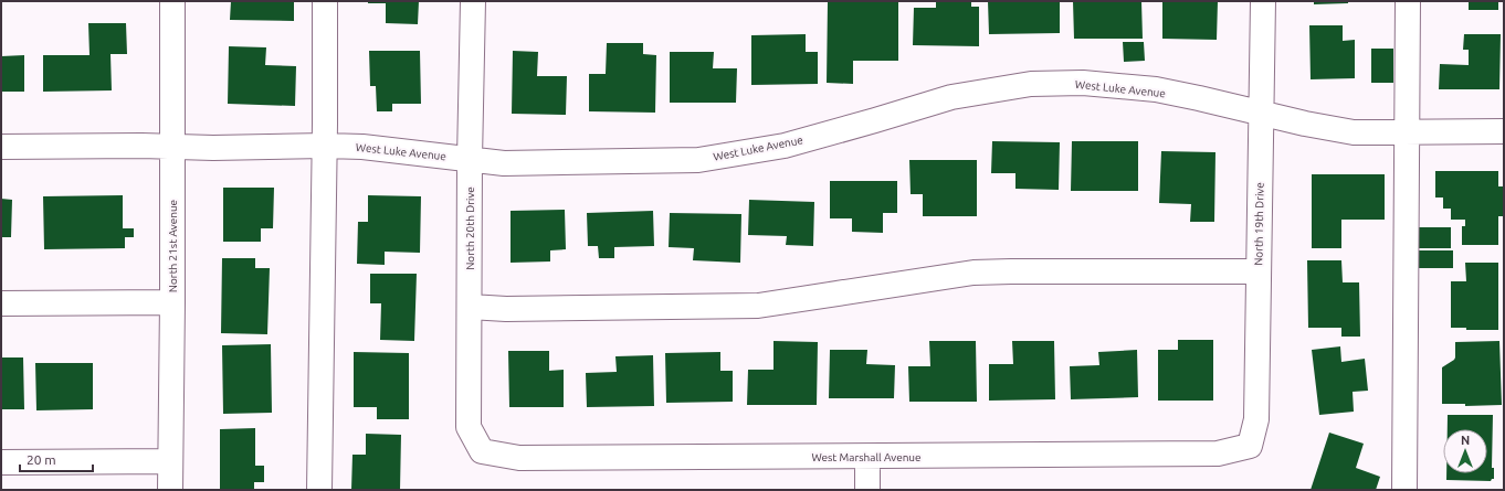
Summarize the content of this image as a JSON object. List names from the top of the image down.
{
  "streets": {
    "street": [
      "West Luke Avenue",
      "North 19th Drive",
      "North 20th Drive",
      "North 21st Avenue",
      "West Marshall Avenue"
    ]
  },
  "crossings": [
    ["West Luke Avenue", "North 19th Drive"],
    ["West Luke Avenue", "North 20th Drive"],
    ["West Luke Avenue", "North 21st Avenue"],
    ["North 19th Drive", "West Marshall Avenue"],
    ["North 20th Drive", "West Marshall Avenue"]
  ],
  "scale_bar": "20 m",
  "north": "top"
}
